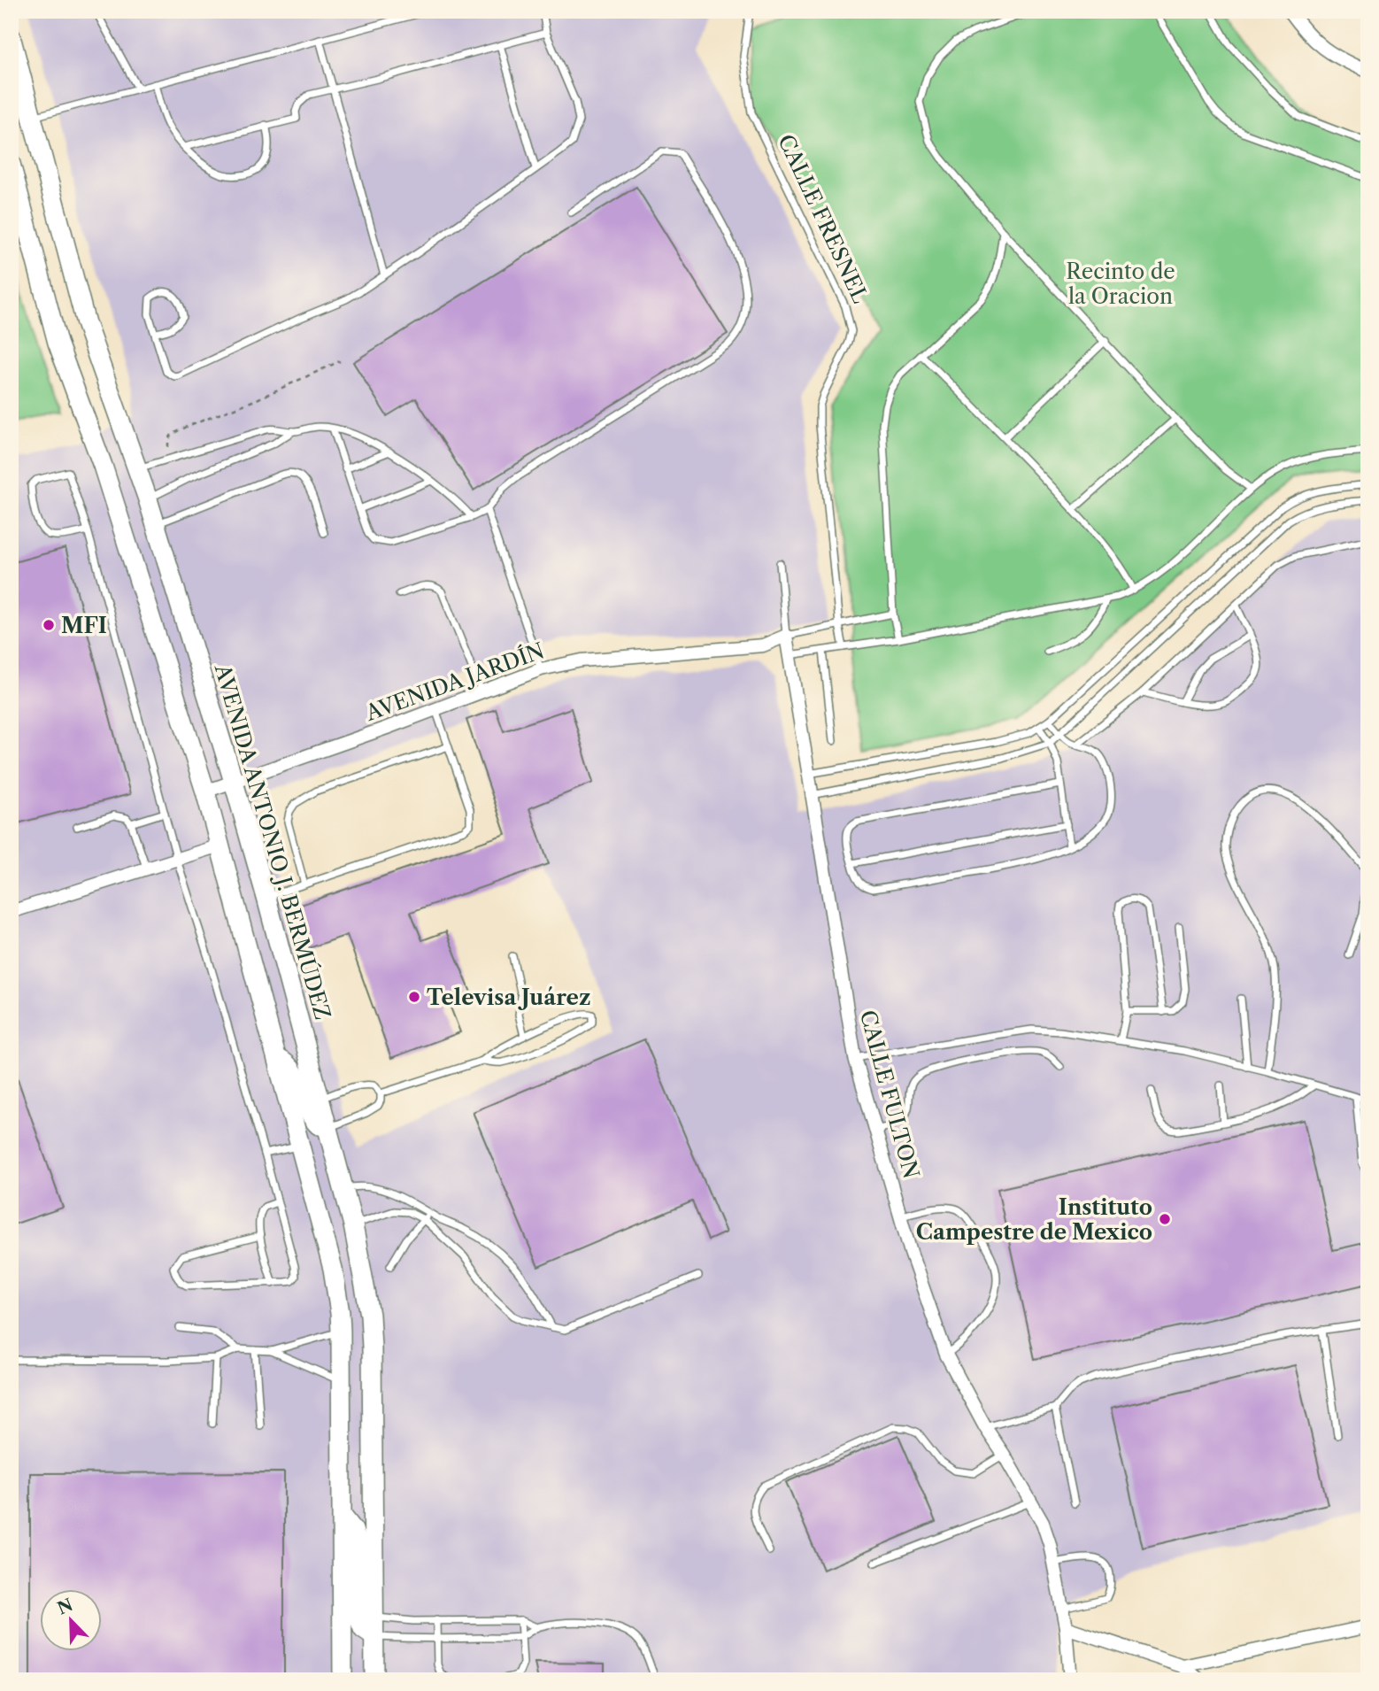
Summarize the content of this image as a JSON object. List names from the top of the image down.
{
  "streets": {
    "main road": ["AVENIDA ANTONIO J. BERMÚDEZ"],
    "street": ["AVENIDA JARDÍN", "CALLE FULTON"],
    "lane": ["CALLE FRESNEL"]
  },
  "crossings": [
    ["AVENIDA JARDÍN", "AVENIDA ANTONIO J. BERMÚDEZ"],
    ["AVENIDA JARDÍN", "CALLE FULTON"]
  ],
  "parks": ["Recinto de la Oracion"],
  "places": ["MFI", "Televisa Juárez", "Instituto Campestre de Mexico"],
  "north": "top left"
}
